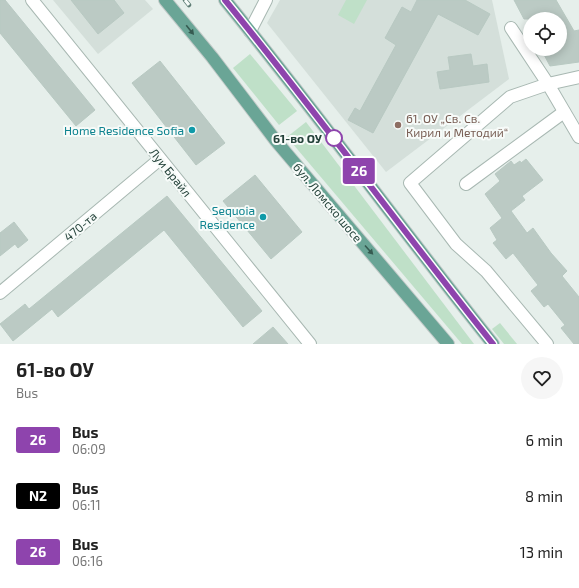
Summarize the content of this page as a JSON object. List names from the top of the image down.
{
  "streets": {
    "main road": ["бул. Ломско шосе"],
    "street": ["Луи Брайл", "470-та"]
  },
  "crossings": [
    ["Луи Брайл", "470-та"]
  ],
  "places": [
    "61. ОУ „Св. Св. Кирил и Методий“",
    "Home Residence Sofia",
    "61-во ОУ",
    "Sequoia Residence"
  ],
  "lines": ["bus line 26"],
  "page": {
    "on_map": "26",
    "heading": ["61-во ОУ", "Bus"],
    "list": [
      {
        "mark": "26",
        "name": "Bus",
        "note": "06:09",
        "value": "6 min"
      },
      {
        "mark": "N2",
        "name": "Bus",
        "note": "06:11",
        "value": "8 min"
      },
      {
        "mark": "26",
        "name": "Bus",
        "note": "06:16",
        "value": "13 min"
      }
    ]
  }
}
